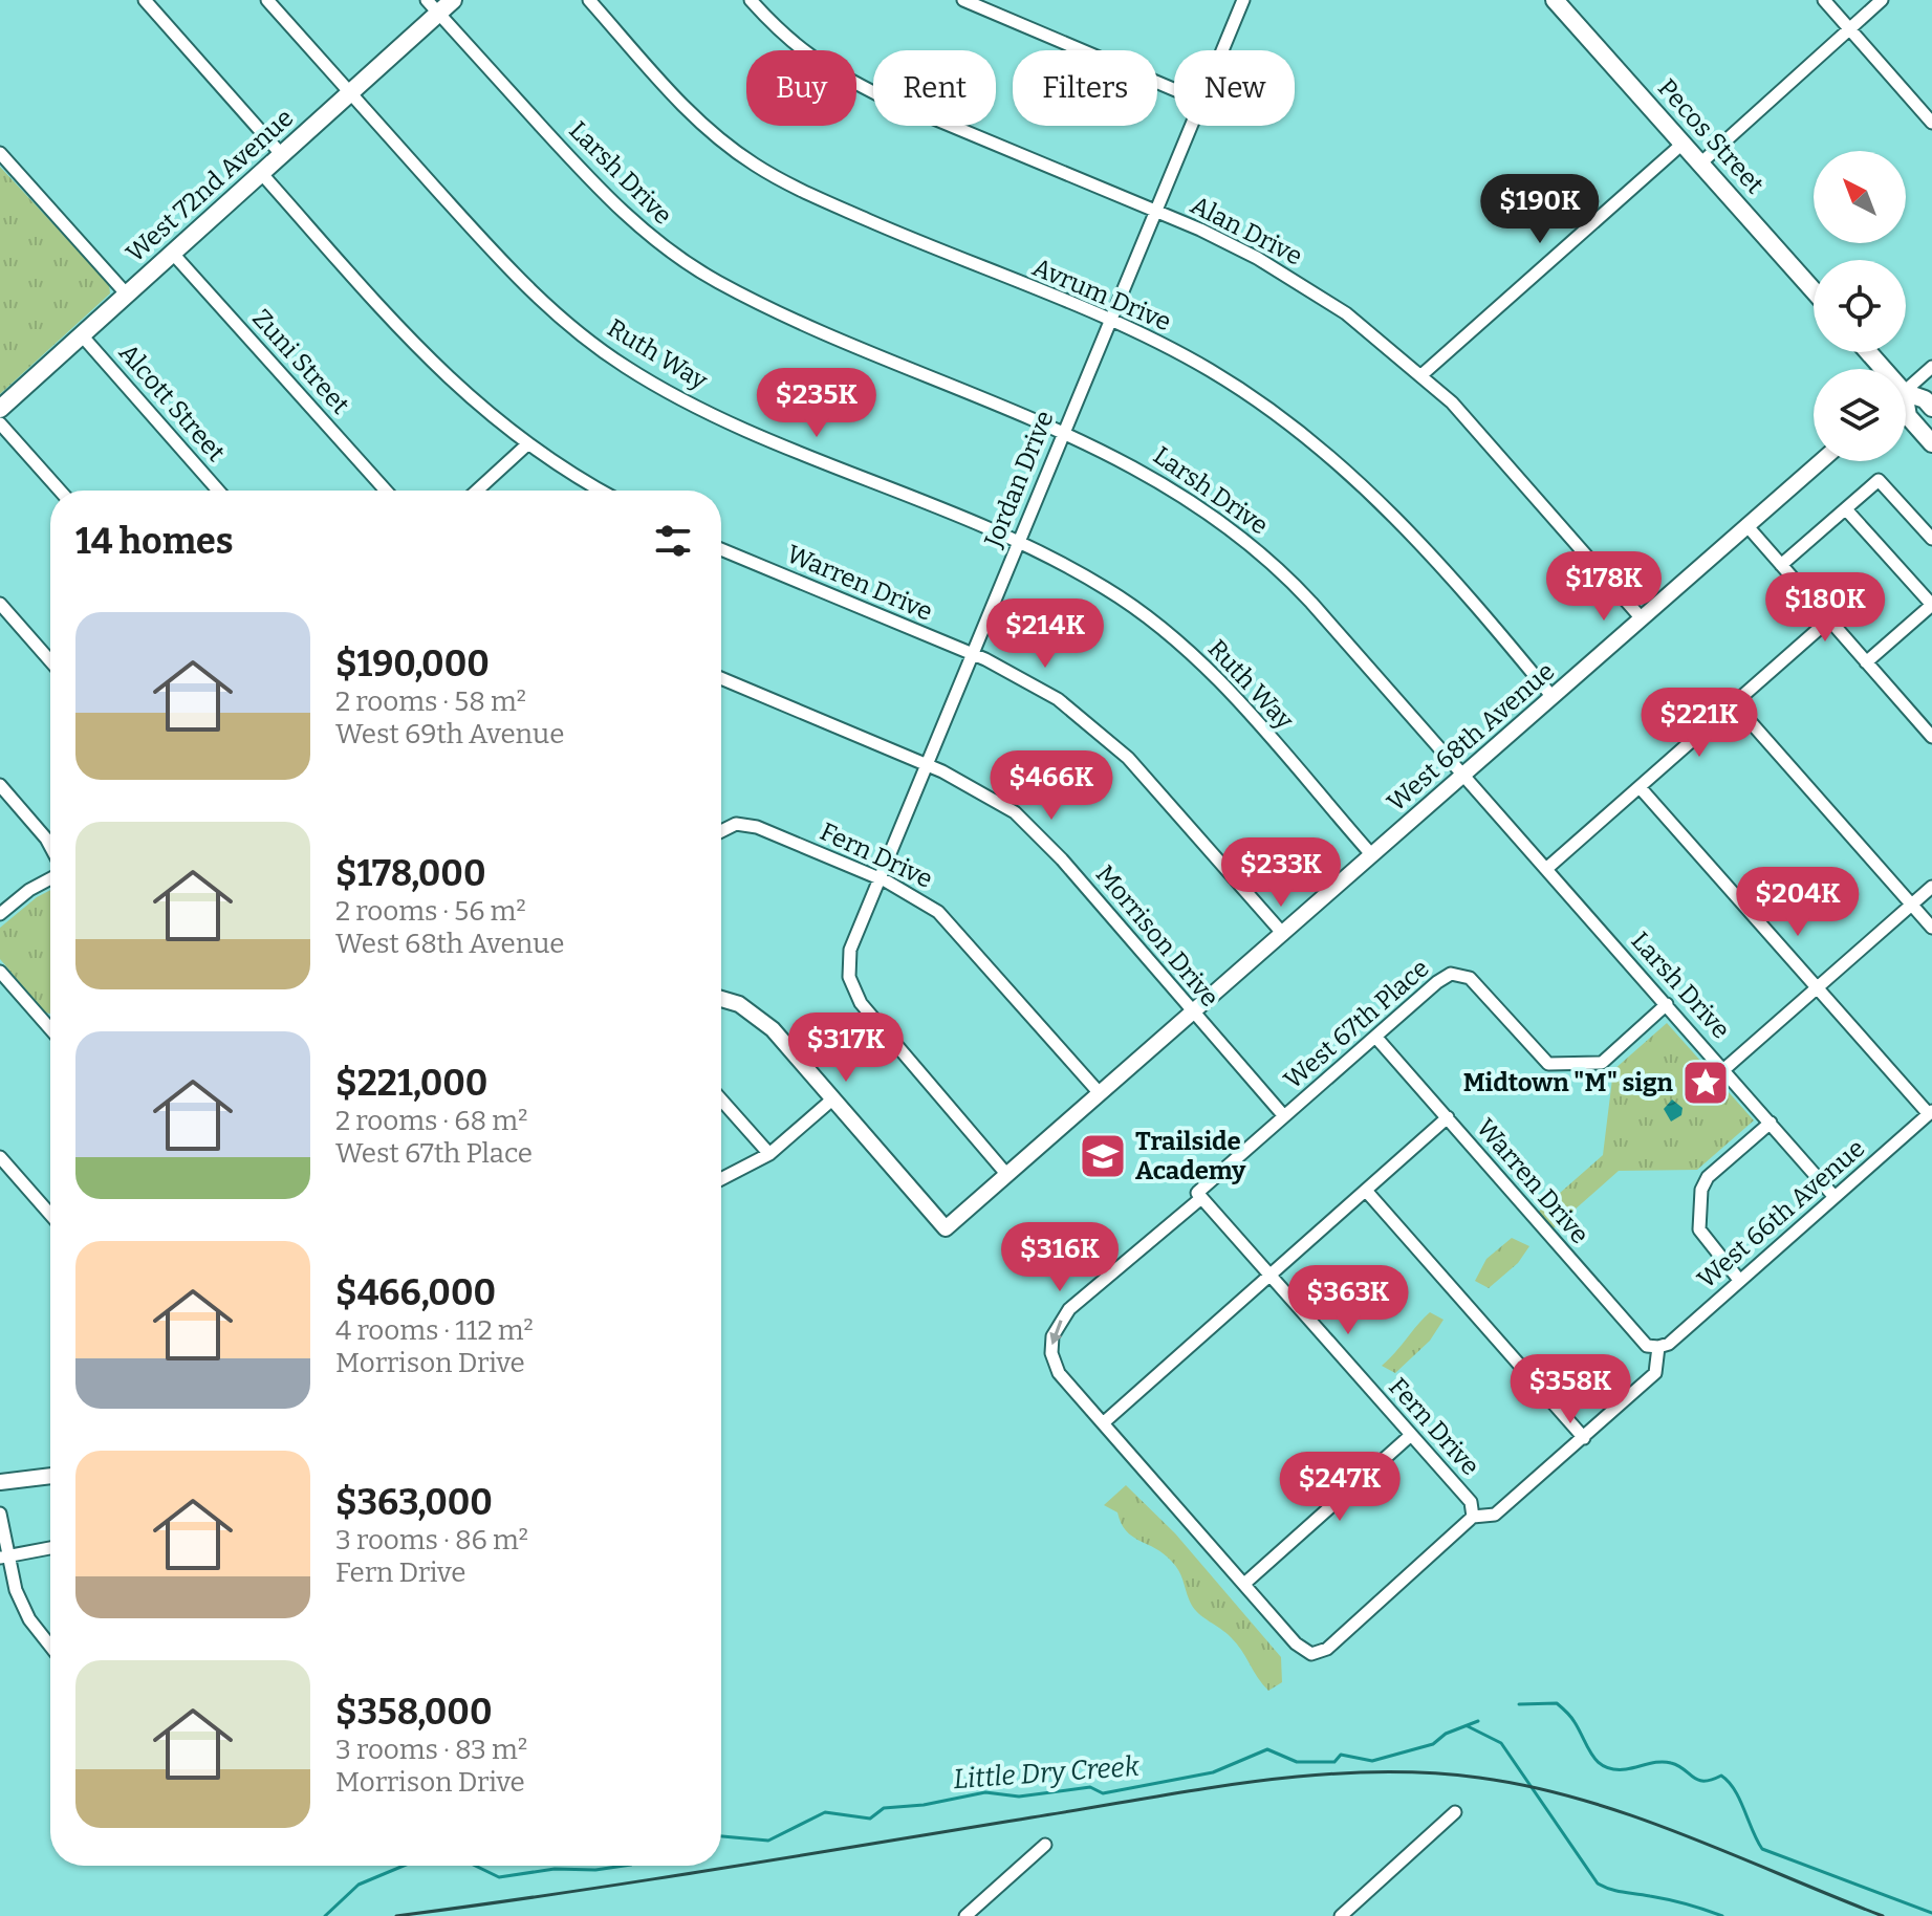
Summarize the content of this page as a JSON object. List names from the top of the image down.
{
  "streets": {
    "main road": ["Pecos Street", "West 72nd Avenue"],
    "street": [
      "Larsh Drive",
      "Alan Drive",
      "Avrum Drive",
      "Ruth Way",
      "Zuni Street",
      "Alcott Street",
      "Jordan Drive",
      "Warren Drive",
      "West 68th Avenue",
      "Fern Drive",
      "Morrison Drive",
      "West 67th Place",
      "West 66th Avenue"
    ]
  },
  "crossings": [
    ["Larsh Drive", "West 72nd Avenue"],
    ["Larsh Drive", "Jordan Drive"],
    ["Larsh Drive", "West 68th Avenue"],
    ["Larsh Drive", "West 67th Place"],
    ["Larsh Drive", "West 66th Avenue"],
    ["West 72nd Avenue", "Ruth Way"],
    ["West 72nd Avenue", "Zuni Street"],
    ["West 72nd Avenue", "Alcott Street"],
    ["Alan Drive", "Jordan Drive"],
    ["Alan Drive", "West 68th Avenue"],
    ["Avrum Drive", "Jordan Drive"],
    ["Avrum Drive", "West 68th Avenue"],
    ["Ruth Way", "Jordan Drive"],
    ["Ruth Way", "West 68th Avenue"],
    ["Jordan Drive", "Warren Drive"],
    ["Jordan Drive", "West 68th Avenue"],
    ["Jordan Drive", "Fern Drive"],
    ["Jordan Drive", "Morrison Drive"],
    ["Warren Drive", "West 68th Avenue"],
    ["Warren Drive", "West 67th Place"],
    ["Warren Drive", "West 66th Avenue"],
    ["West 68th Avenue", "Fern Drive"],
    ["West 68th Avenue", "Morrison Drive"],
    ["Fern Drive", "West 67th Place"],
    ["Morrison Drive", "West 67th Place"]
  ],
  "water": ["Little Dry Creek"],
  "places": {
    "place": ["Midtown \"M\" sign"],
    "school or university": ["Trailside Academy"]
  },
  "north": "top left",
  "page": {
    "chip": [
      "Buy",
      "Rent",
      "Filters",
      "New"
    ],
    "price": [
      "$190K",
      "$235K",
      "$178K",
      "$180K",
      "$214K",
      "$221K",
      "$466K",
      "$233K",
      "$204K",
      "$317K",
      "$316K",
      "$363K",
      "$358K",
      "$247K"
    ],
    "heading": "14 homes",
    "list": [
      {
        "name": "$190,000",
        "note": "2 rooms · 58 m² · West 69th Avenue"
      },
      {
        "name": "$178,000",
        "note": "2 rooms · 56 m² · West 68th Avenue"
      },
      {
        "name": "$221,000",
        "note": "2 rooms · 68 m² · West 67th Place"
      },
      {
        "name": "$466,000",
        "note": "4 rooms · 112 m² · Morrison Drive"
      },
      {
        "name": "$363,000",
        "note": "3 rooms · 86 m² · Fern Drive"
      },
      {
        "name": "$358,000",
        "note": "3 rooms · 83 m² · Morrison Drive"
      }
    ]
  }
}
